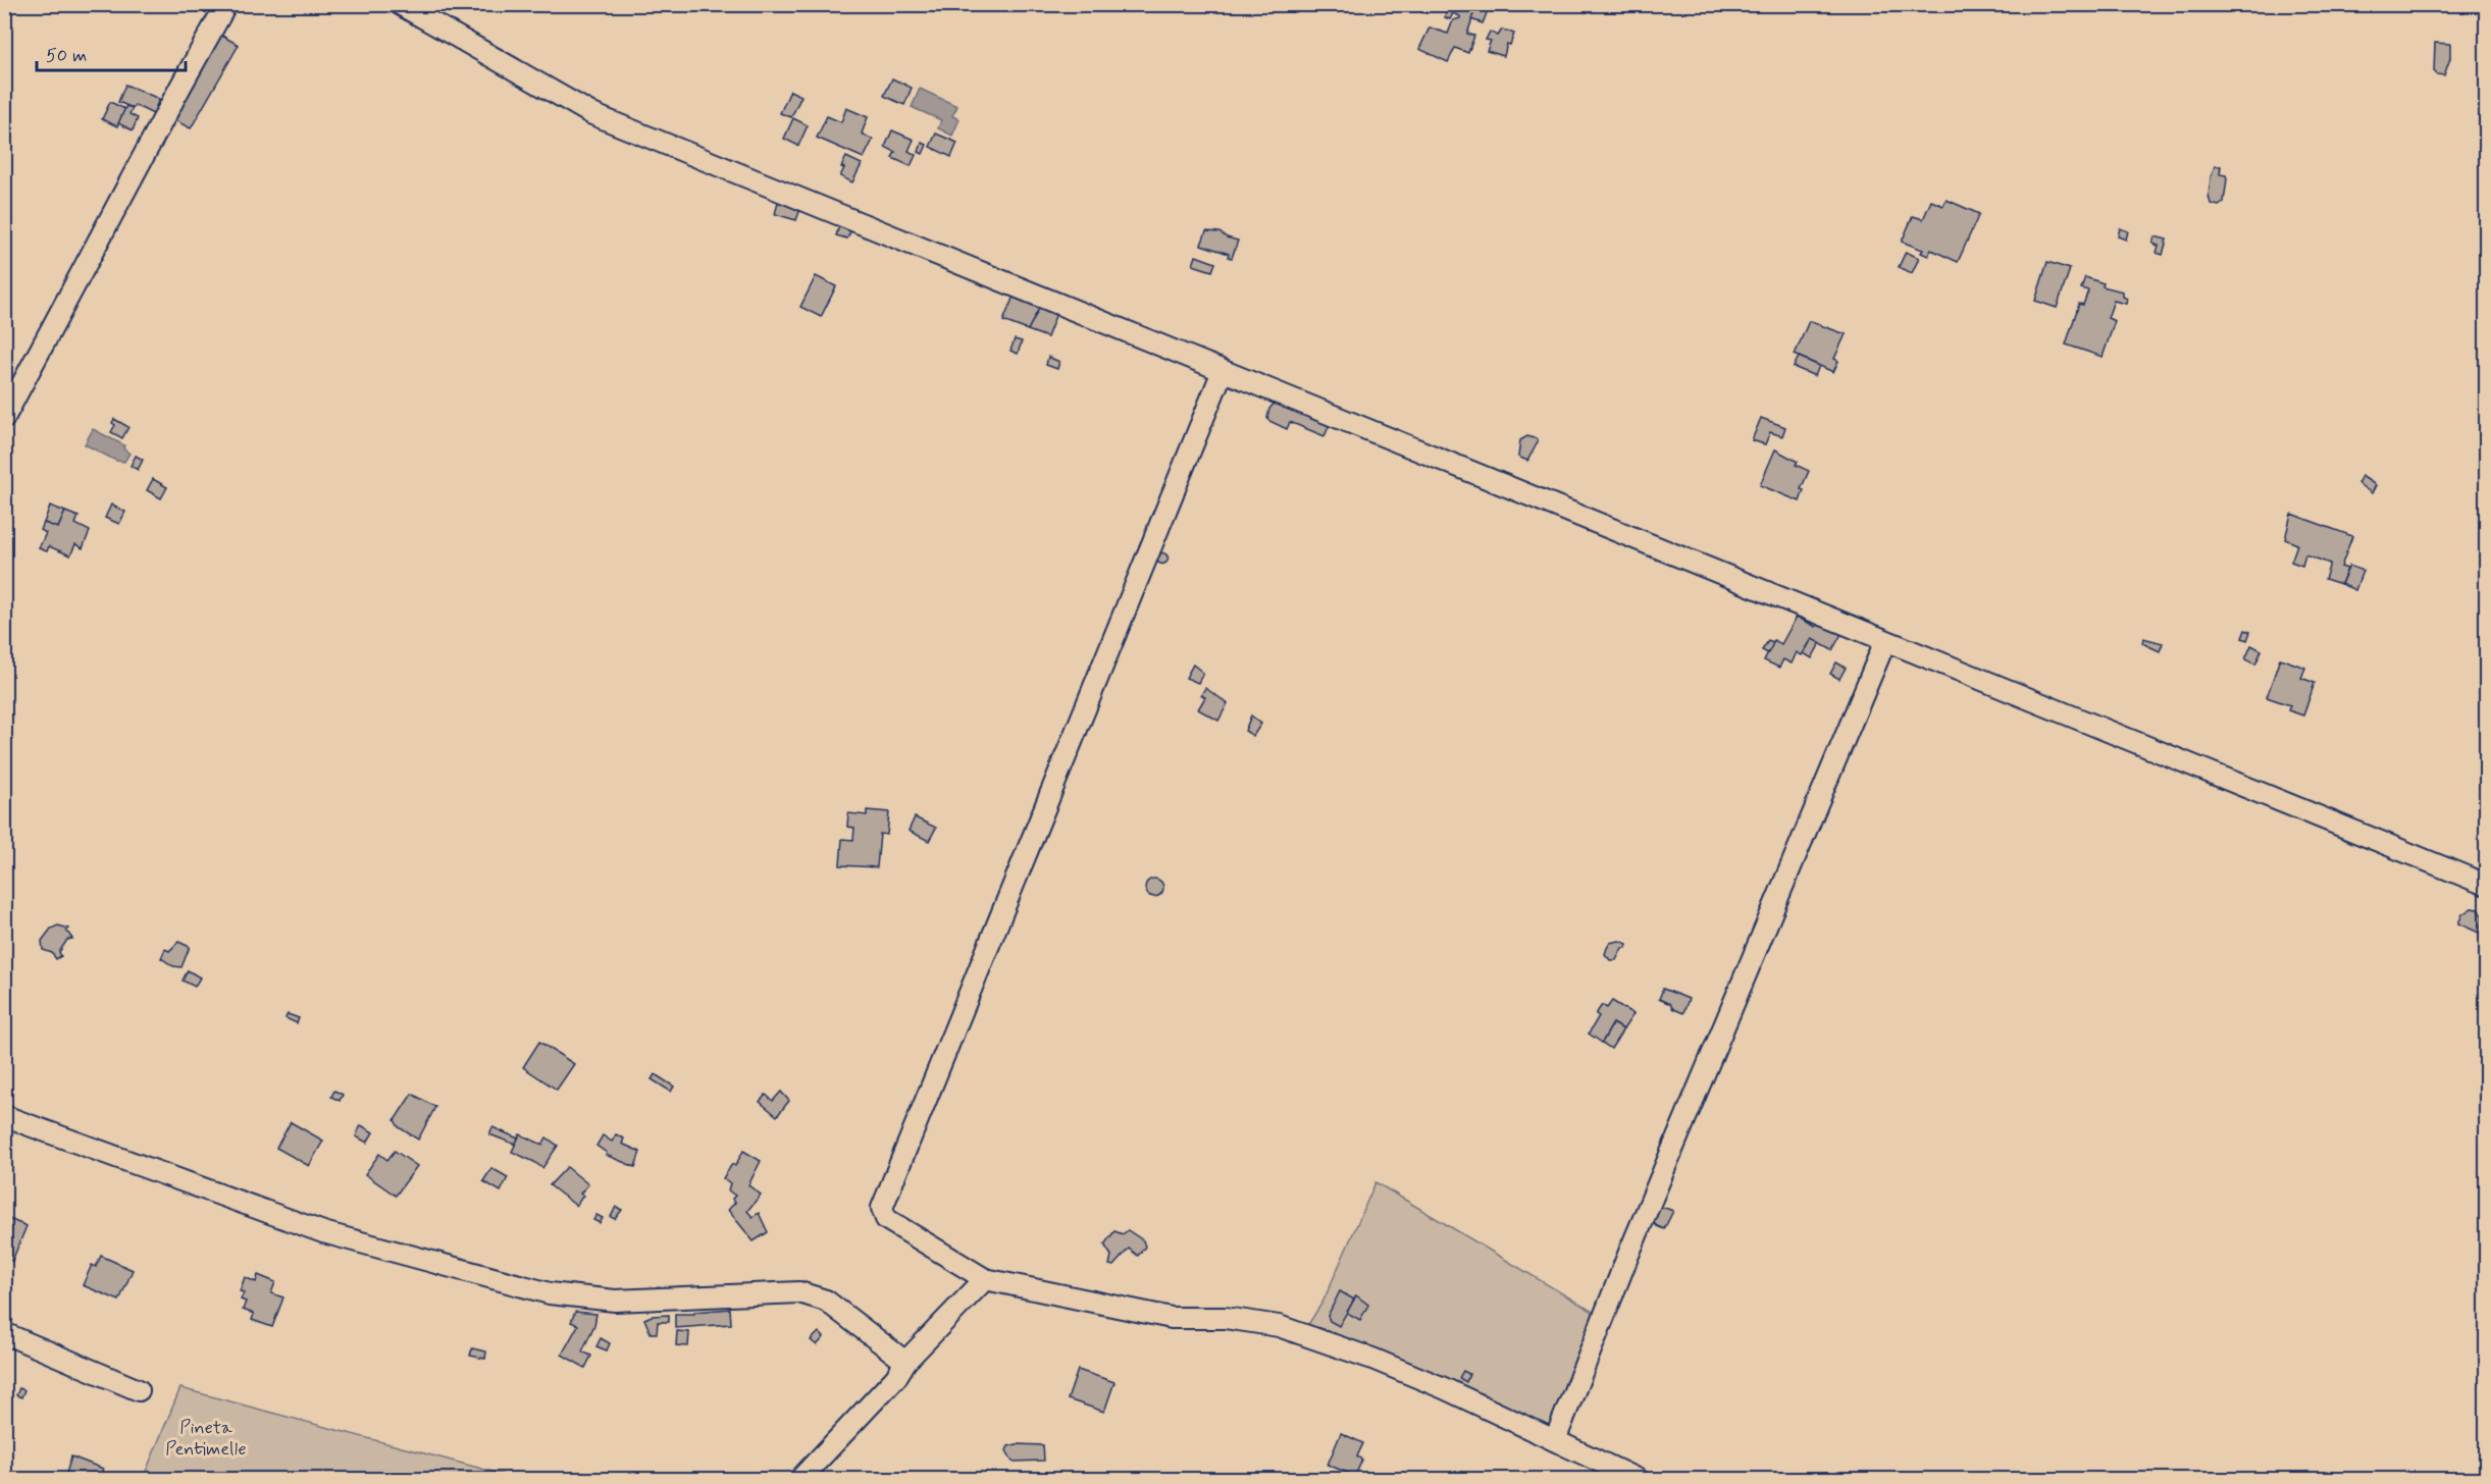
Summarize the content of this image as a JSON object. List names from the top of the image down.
{
  "parks": ["Pineta Pentimelle"],
  "scale_bar": "50 m"
}
